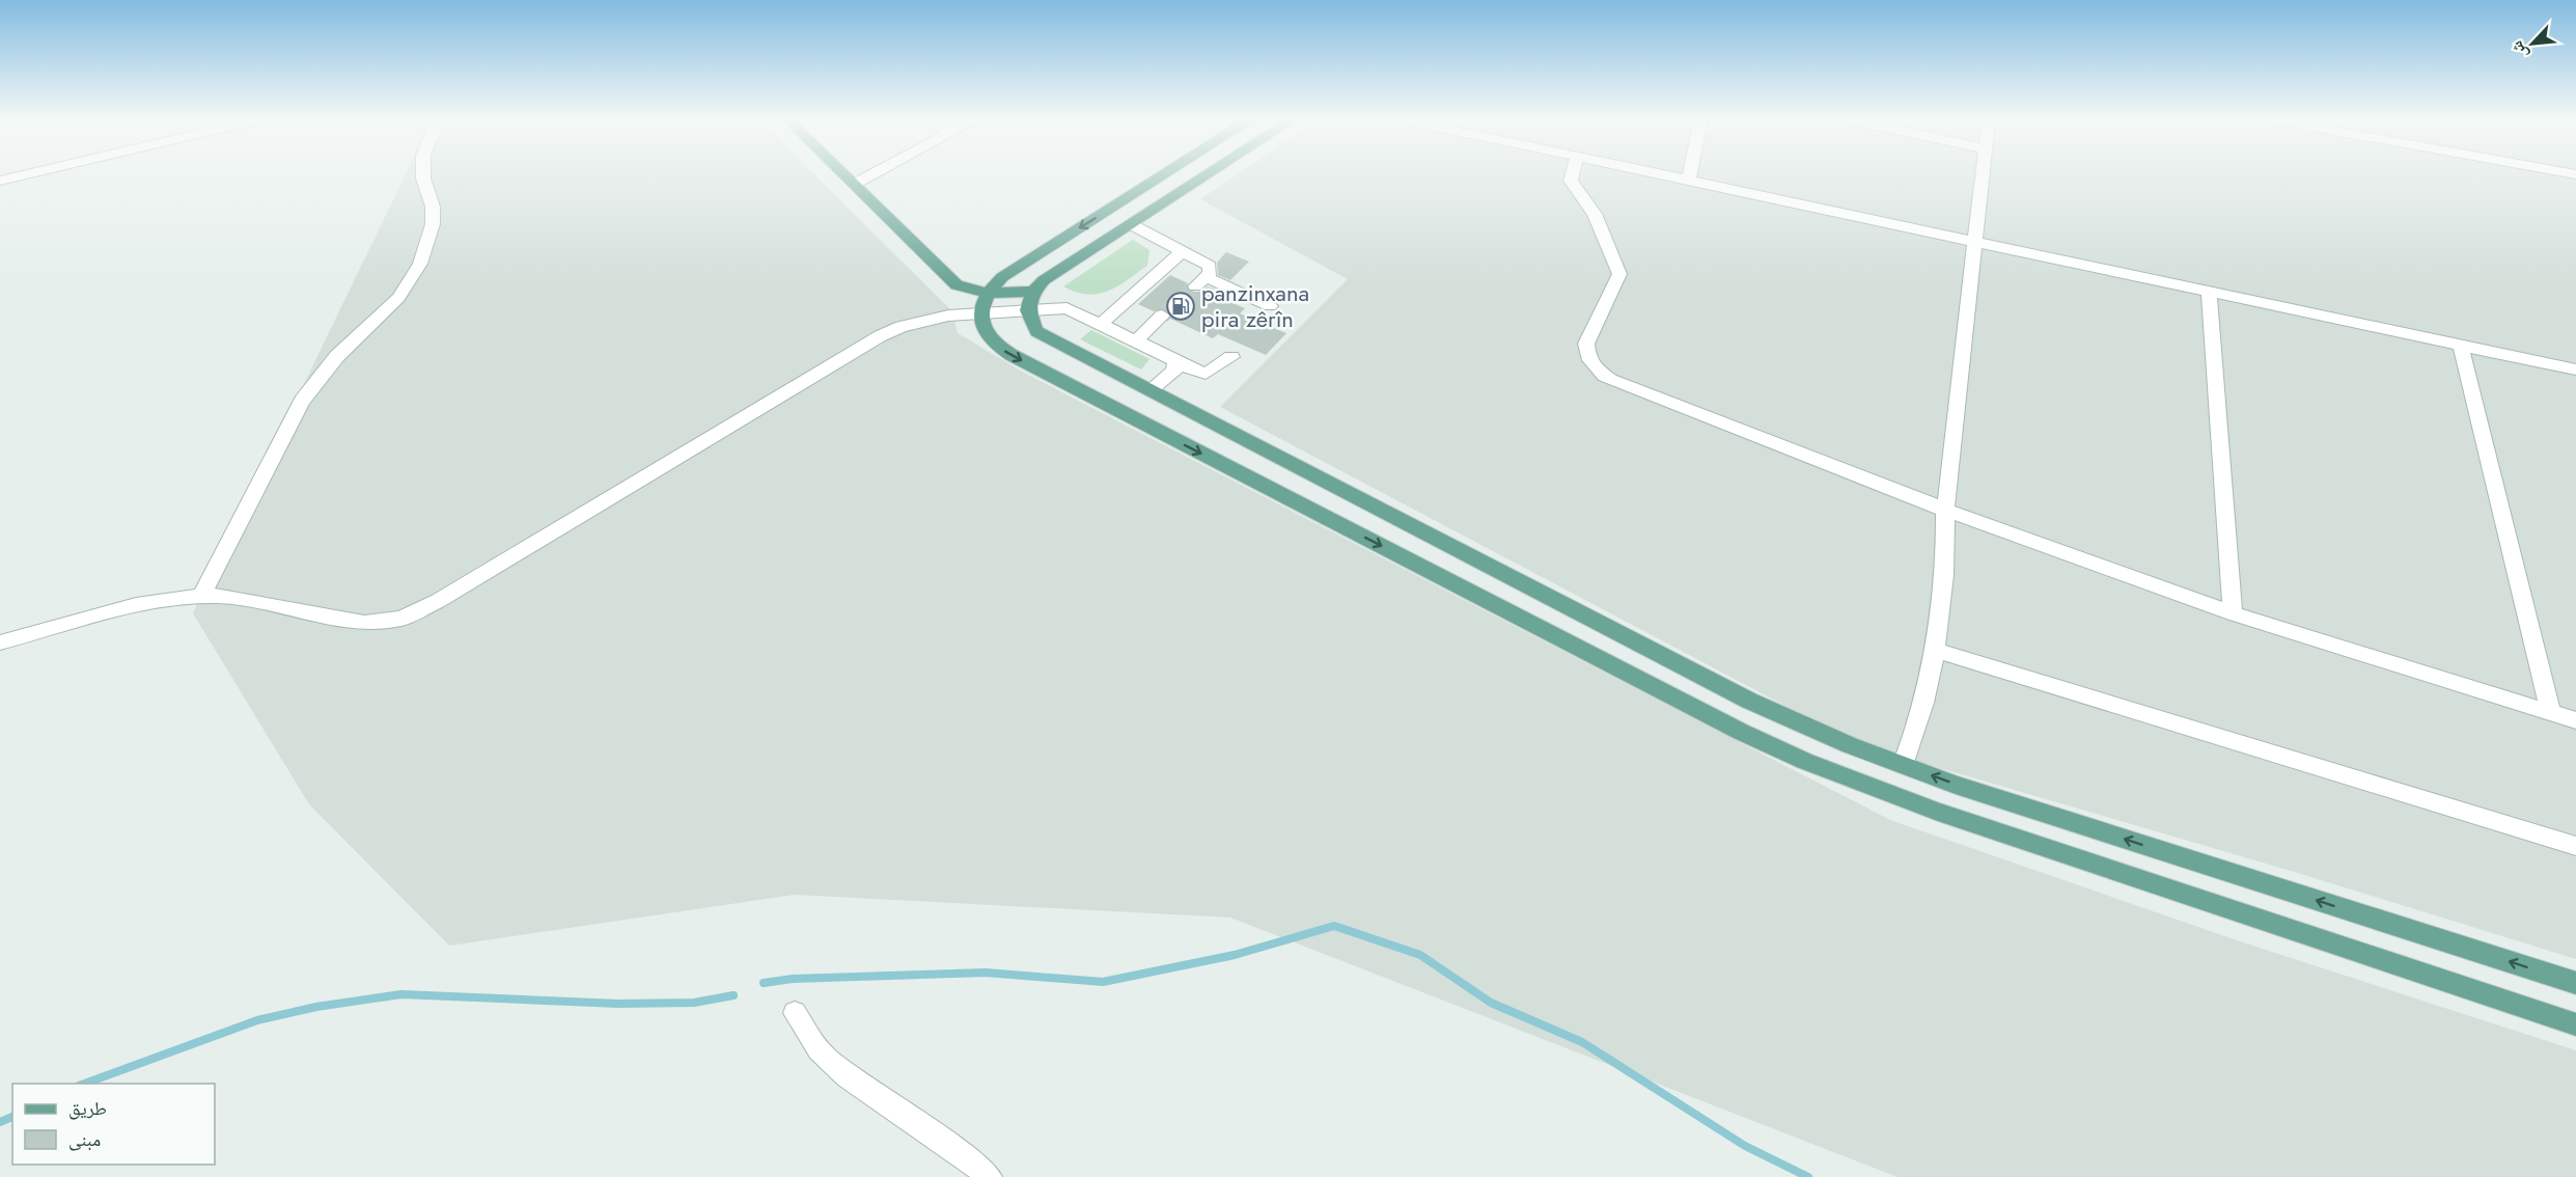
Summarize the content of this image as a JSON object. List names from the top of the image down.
{
  "places": {
    "fuel station": ["panzinxana pira zêrîn"]
  },
  "legend": ["طريق", "مبنى"],
  "north": "bottom left"
}
